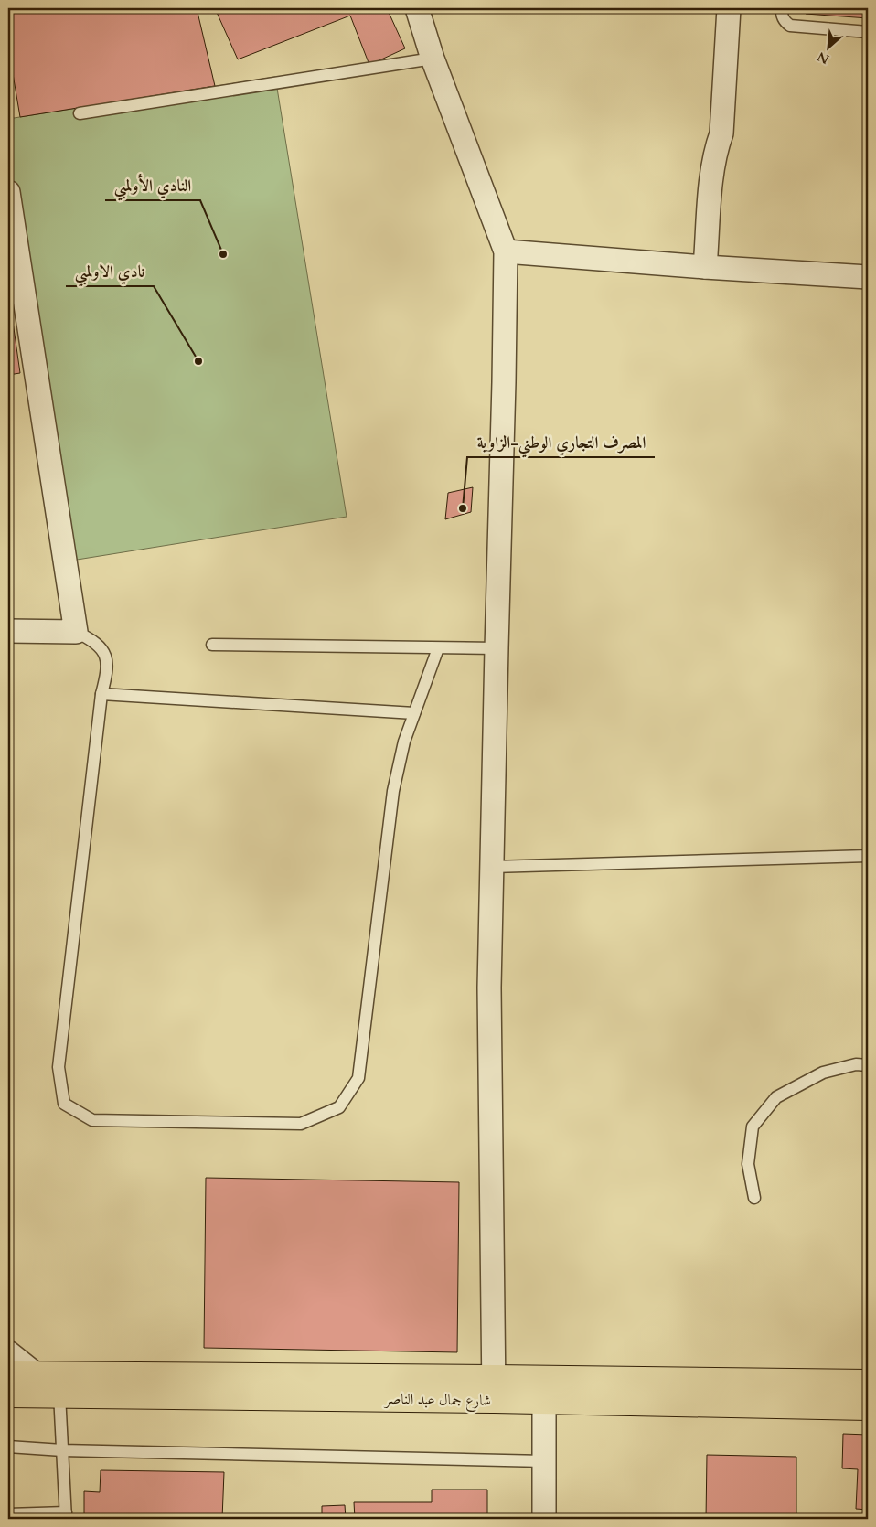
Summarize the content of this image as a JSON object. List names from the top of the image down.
{
  "streets": {
    "main road": ["شارع جمال عبد الناصر"]
  },
  "places": ["النادي الأولمبي", "نادي الاولمبي", "المصرف التجاري الوطني-الزاوية"],
  "north": "bottom left"
}
